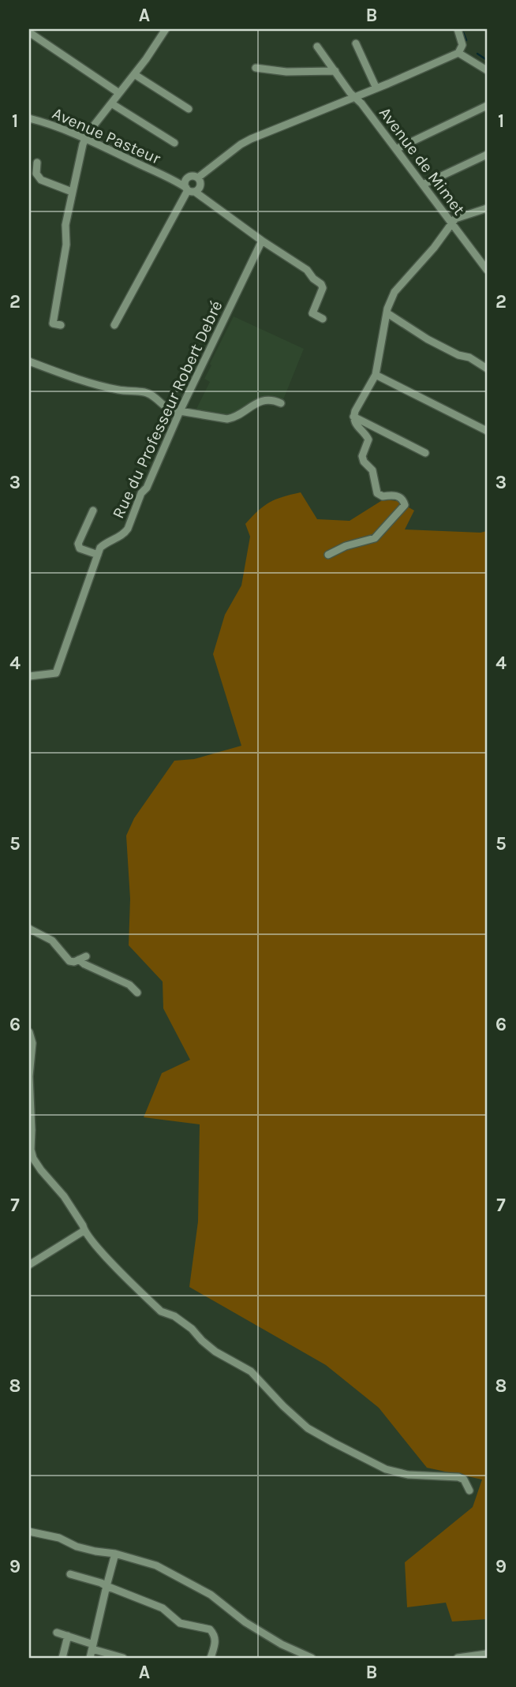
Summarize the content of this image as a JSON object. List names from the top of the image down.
{
  "streets": {
    "street": ["Avenue Pasteur", "Avenue de Mimet", "Rue du Professeur Robert Debré"]
  },
  "crossings": [
    ["Avenue Pasteur", "Rue du Professeur Robert Debré"]
  ],
  "grid": {
    "columns": ["A", "B"],
    "rows": [
      "1",
      "2",
      "3",
      "4",
      "5",
      "6",
      "7",
      "8",
      "9"
    ]
  }
}
